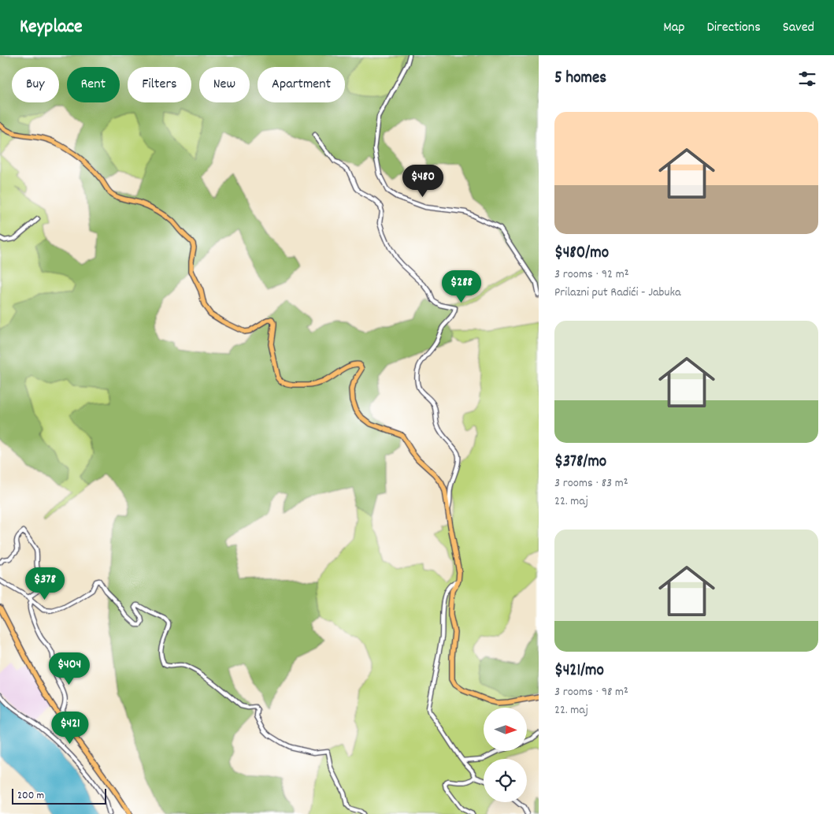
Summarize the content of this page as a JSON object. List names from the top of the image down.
{
  "scale_bar": "200 m",
  "north": "right",
  "page": {
    "header": "Keyplace",
    "nav": ["Map", "Directions", "Saved"],
    "heading": "5 homes",
    "chip": [
      "Buy",
      "Rent",
      "Filters",
      "New",
      "Apartment"
    ],
    "list": [
      {
        "name": "$480/mo",
        "note": "3 rooms · 92 m² · Prilazni put Radići - Jabuka"
      },
      {
        "name": "$378/mo",
        "note": "3 rooms · 83 m² · 22. maj"
      },
      {
        "name": "$421/mo",
        "note": "3 rooms · 98 m² · 22. maj"
      }
    ],
    "price": [
      "$480",
      "$288",
      "$378",
      "$404",
      "$421"
    ],
    "scale": "200 m"
  }
}
